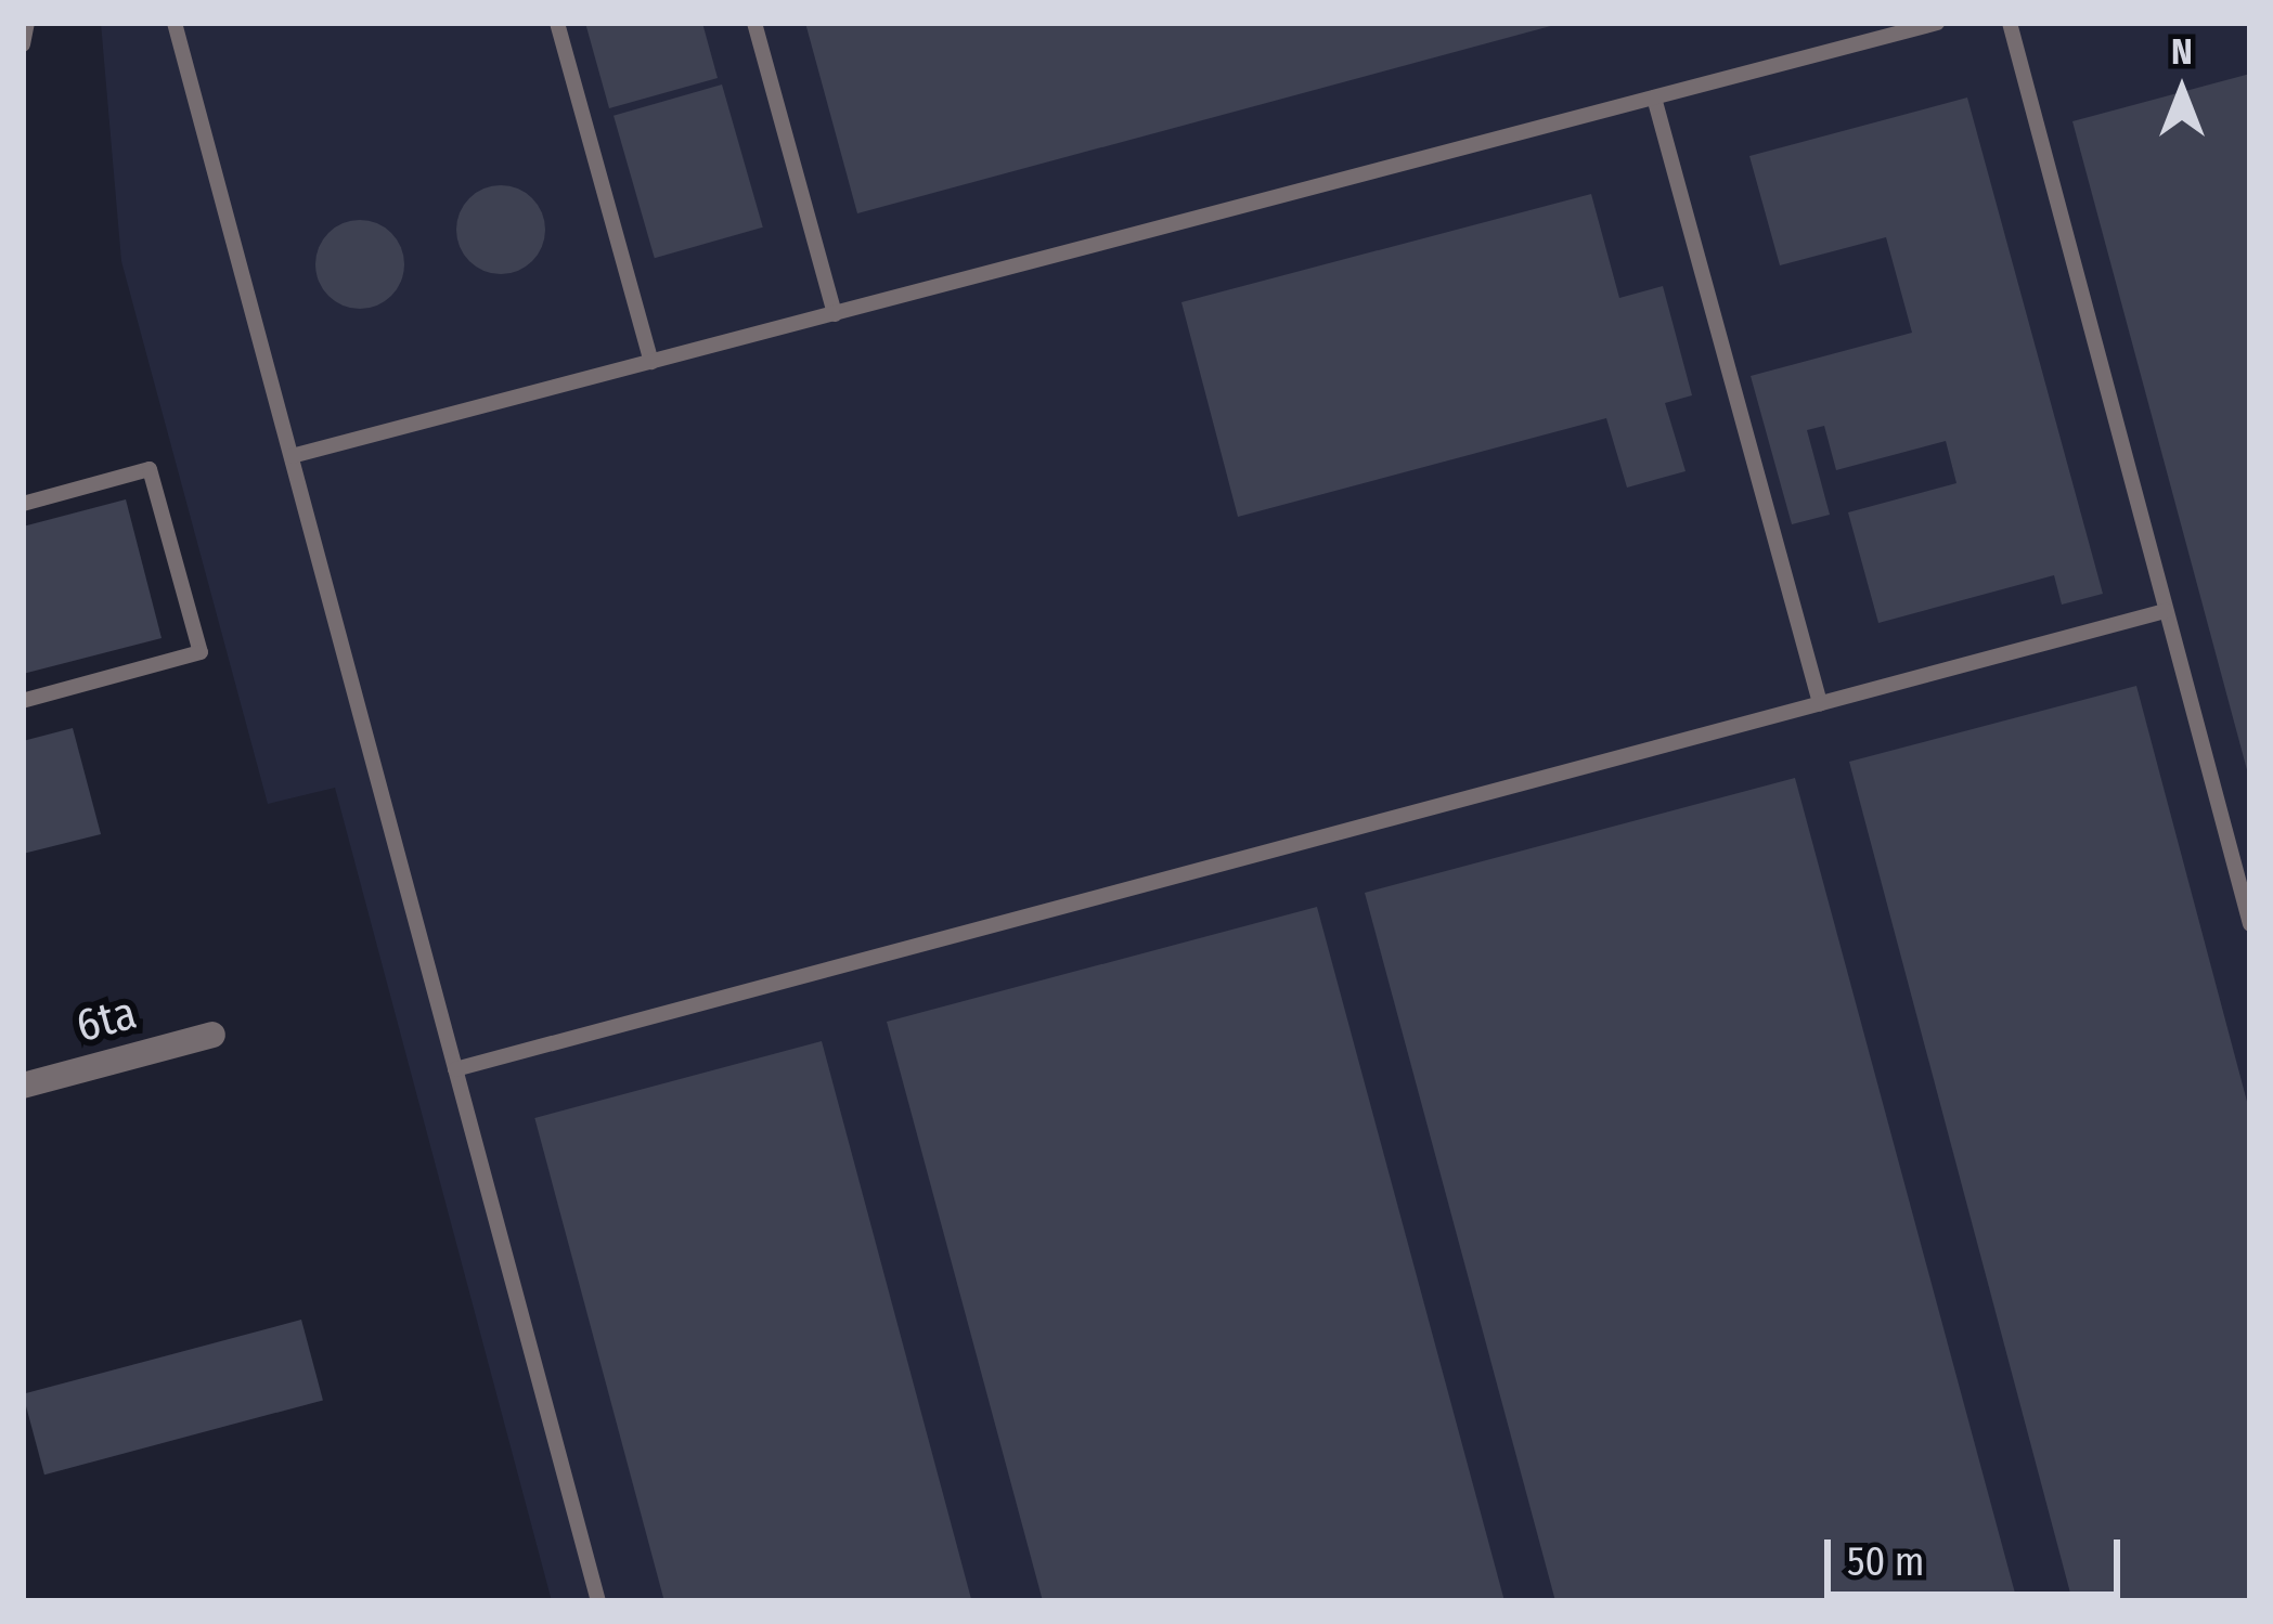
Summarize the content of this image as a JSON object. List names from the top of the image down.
{
  "streets": {
    "street": ["6ta"]
  },
  "scale_bar": "50 m",
  "north": "top"
}
